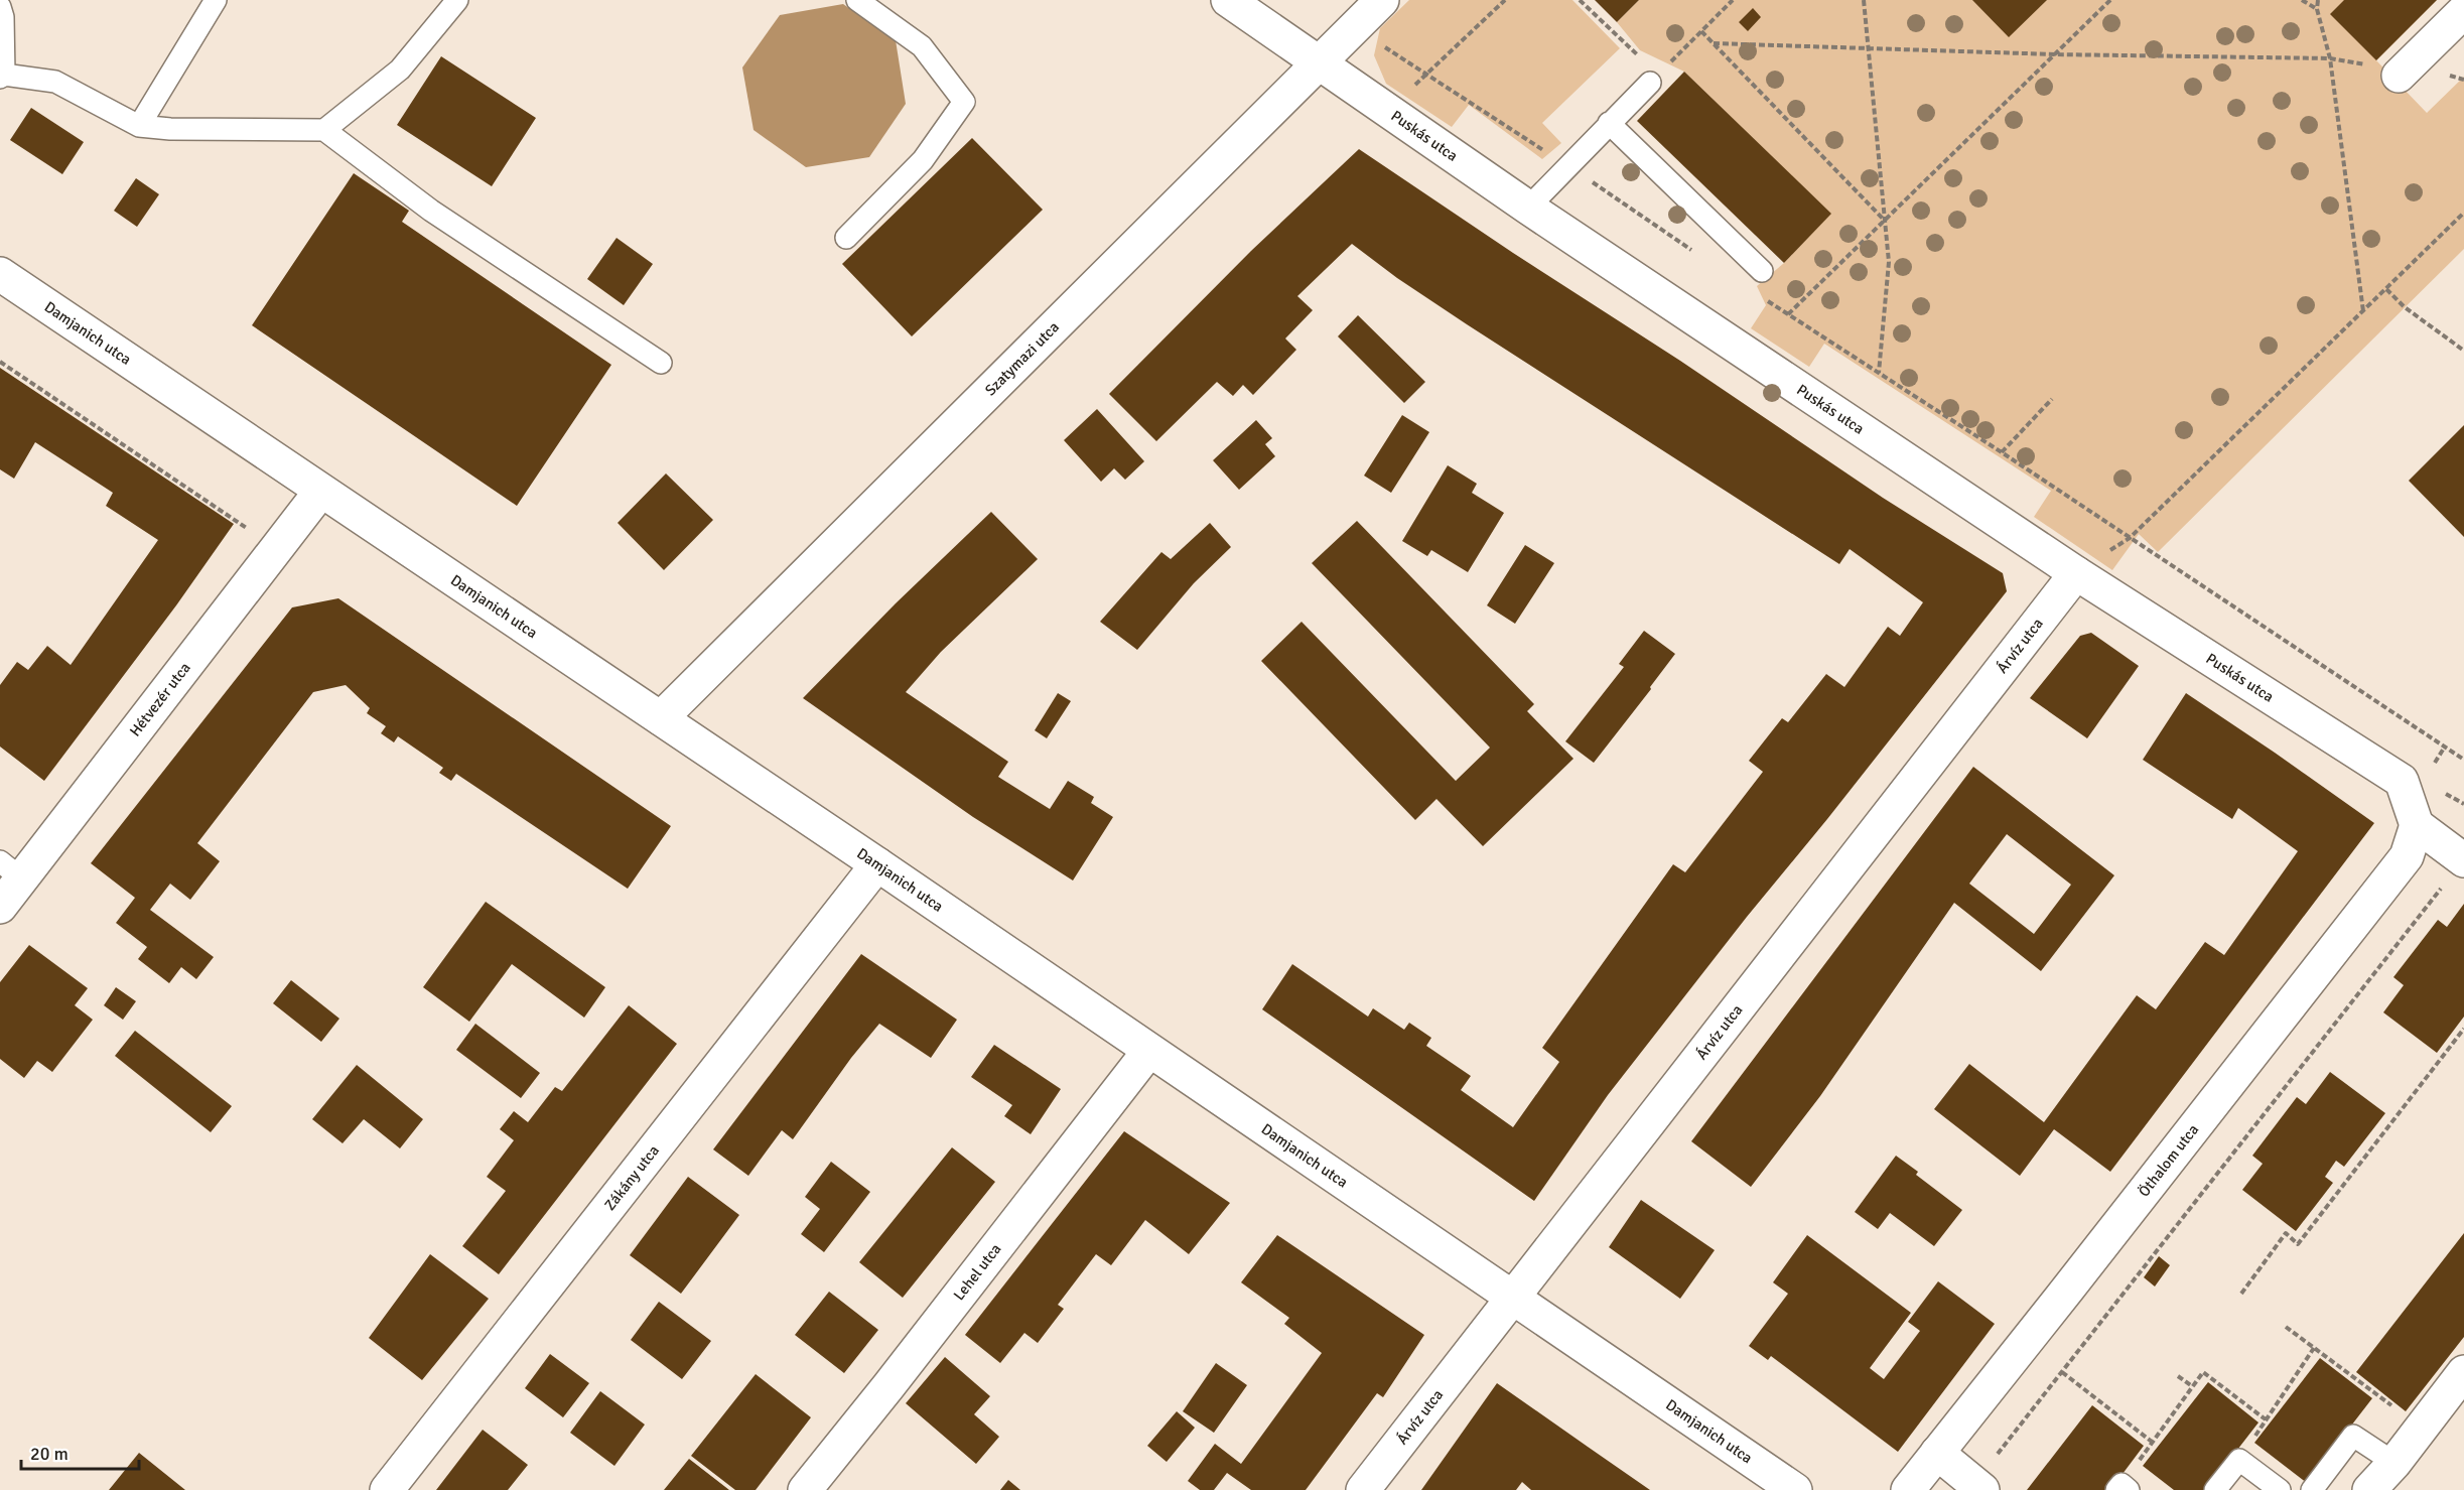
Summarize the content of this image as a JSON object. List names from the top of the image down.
{
  "streets": {
    "street": [
      "Puskás utca",
      "Damjanich utca",
      "Szatymazi utca",
      "Árvíz utca",
      "Hétvezér utca",
      "Öthalom utca",
      "Zákány utca",
      "Lehel utca"
    ]
  },
  "crossings": [
    ["Puskás utca", "Szatymazi utca"],
    ["Puskás utca", "Árvíz utca"],
    ["Puskás utca", "Öthalom utca"],
    ["Damjanich utca", "Szatymazi utca"],
    ["Damjanich utca", "Árvíz utca"],
    ["Damjanich utca", "Hétvezér utca"],
    ["Damjanich utca", "Zákány utca"],
    ["Damjanich utca", "Lehel utca"]
  ],
  "scale_bar": "20 m"
}
